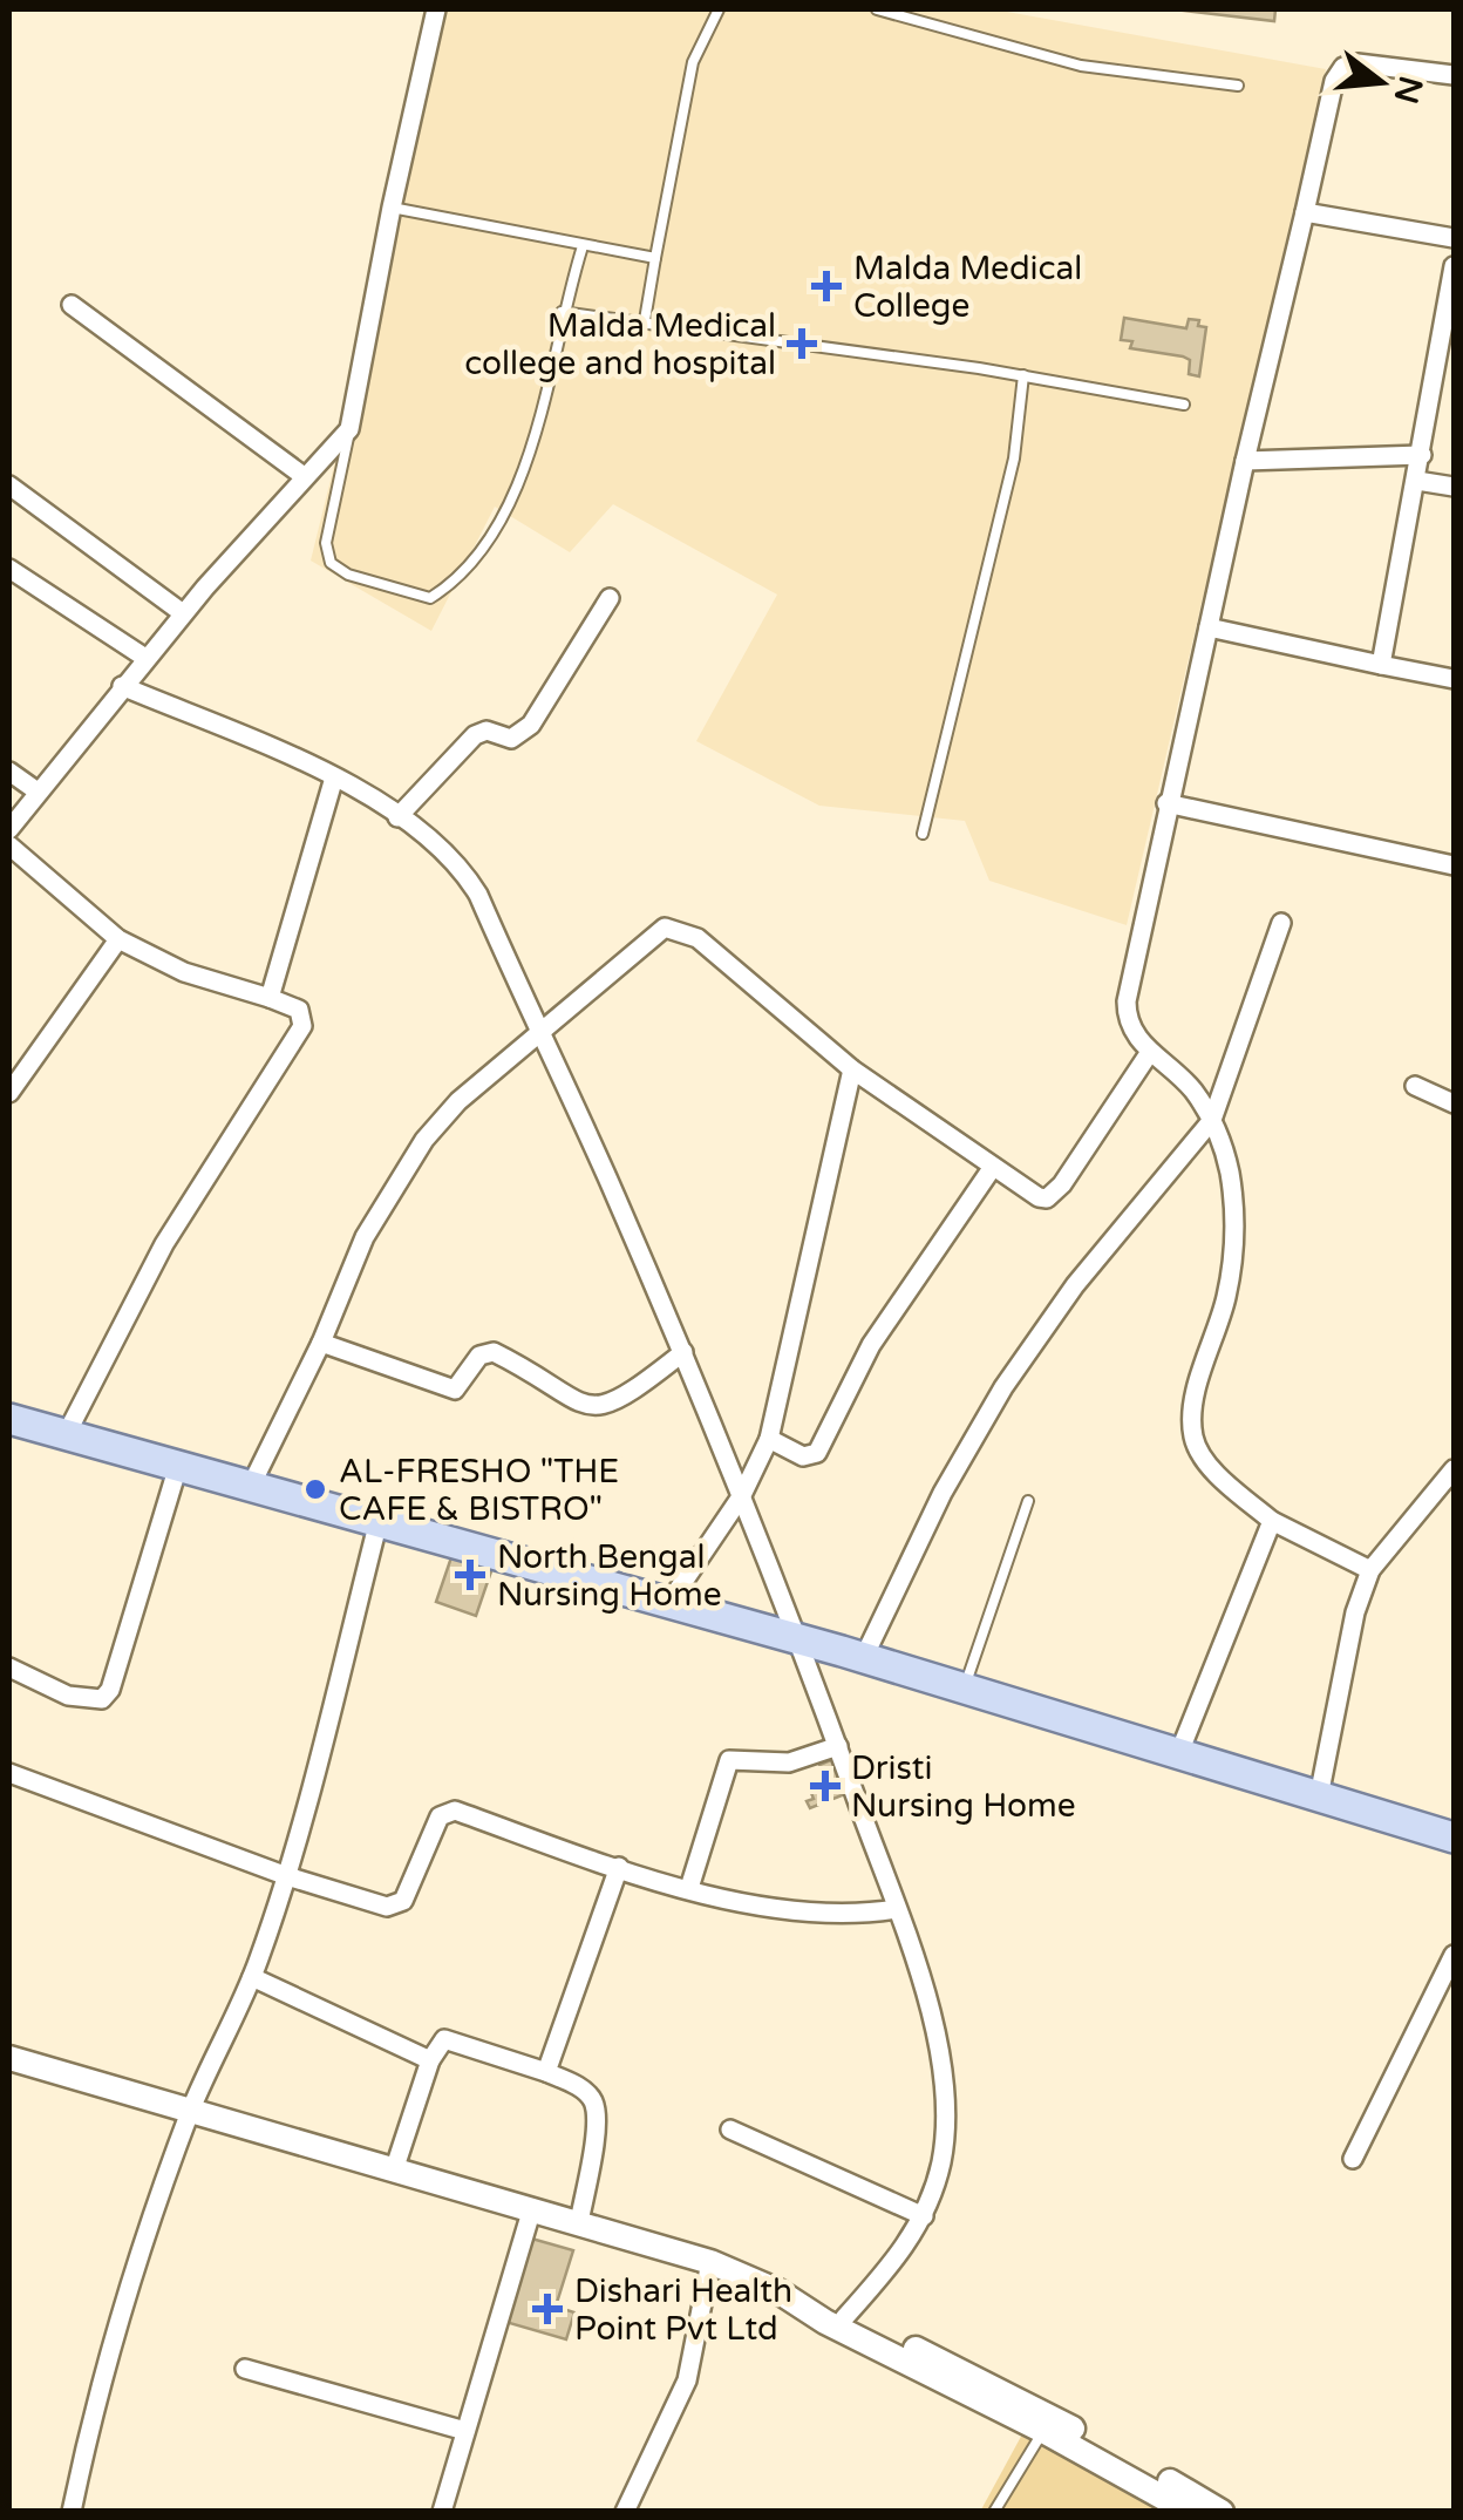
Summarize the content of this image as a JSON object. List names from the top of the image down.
{
  "places": {
    "health": [
      "Malda Medical College",
      "Malda Medical college and hospital",
      "North Bengal Nursing Home",
      "Dristi Nursing Home",
      "Dishari Health Point Pvt Ltd"
    ],
    "other": ["AL-FRESHO \"THE CAFE & BISTRO\""]
  },
  "north": "right"
}
